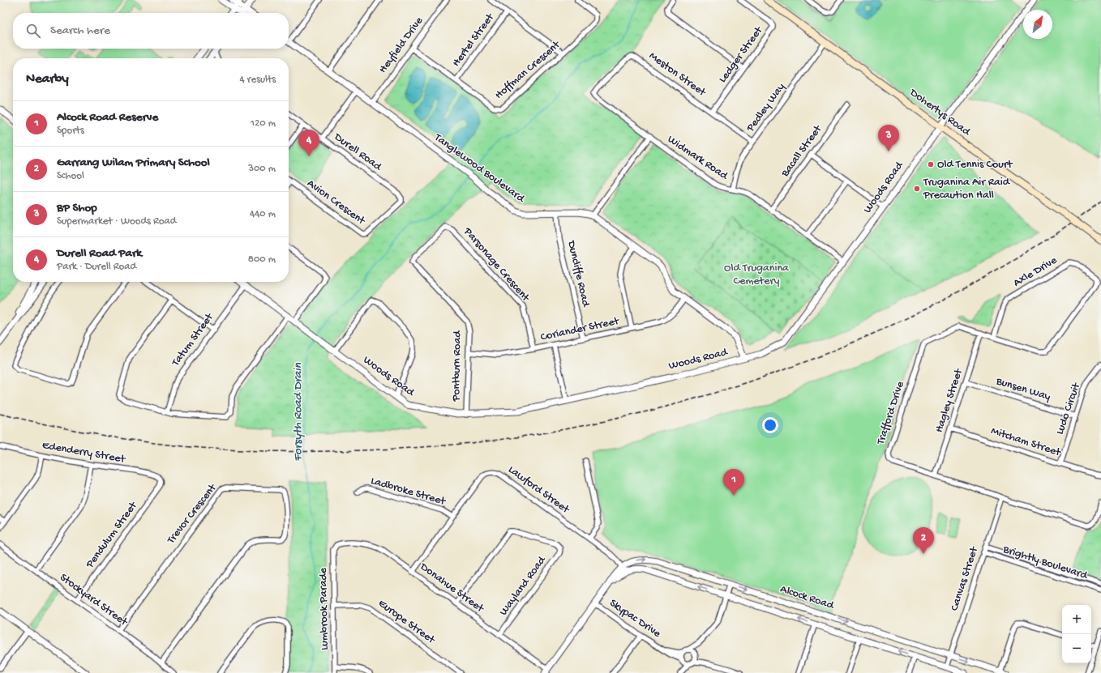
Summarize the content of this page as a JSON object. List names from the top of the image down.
{
  "streets": {
    "main road": ["Dohertys Road"],
    "street": [
      "Hertel Street",
      "Heyfield Drive",
      "Ledger Street",
      "Hoffman Crescent",
      "Meston Street",
      "Pedley Way",
      "Bacall Street",
      "Durell Road",
      "Widmark Road",
      "Tanglewood Boulevard",
      "Woods Road",
      "Avion Crescent",
      "Parsonage Crescent",
      "Axle Drive",
      "Duncliffe Road",
      "Coriander Street",
      "Tatum Street",
      "Pontburn Road",
      "Bunsen Way",
      "Hagley Street",
      "Ludo Circuit",
      "Trafford Drive",
      "Mitcham Street",
      "Edenderry Street",
      "Lawford Street",
      "Ladbroke Street",
      "Trevor Crescent",
      "Pendulum Street",
      "Brightly Boulevard",
      "Canvas Street",
      "Wayland Road",
      "Donahue Street",
      "Alcock Road",
      "Stockyard Street",
      "Lumbrook Parade",
      "Skypac Drive",
      "Europe Street"
    ]
  },
  "crossings": [
    ["Hertel Street", "Hoffman Crescent"],
    ["Heyfield Drive", "Hoffman Crescent"],
    ["Heyfield Drive", "Tanglewood Boulevard"],
    ["Ledger Street", "Meston Street"],
    ["Meston Street", "Pedley Way"],
    ["Meston Street", "Widmark Road"],
    ["Pedley Way", "Dohertys Road"],
    ["Pedley Way", "Widmark Road"],
    ["Dohertys Road", "Woods Road"],
    ["Bacall Street", "Widmark Road"],
    ["Durell Road", "Avion Crescent"],
    ["Widmark Road", "Woods Road"],
    ["Tanglewood Boulevard", "Woods Road"],
    ["Tanglewood Boulevard", "Duncliffe Road"],
    ["Tanglewood Boulevard", "Coriander Street"],
    ["Woods Road", "Tatum Street"],
    ["Woods Road", "Pontburn Road"],
    ["Parsonage Crescent", "Coriander Street"],
    ["Parsonage Crescent", "Pontburn Road"],
    ["Axle Drive", "Trafford Drive"],
    ["Duncliffe Road", "Coriander Street"],
    ["Coriander Street", "Pontburn Road"],
    ["Bunsen Way", "Hagley Street"],
    ["Bunsen Way", "Ludo Circuit"],
    ["Hagley Street", "Trafford Drive"],
    ["Hagley Street", "Mitcham Street"],
    ["Ludo Circuit", "Mitcham Street"],
    ["Trafford Drive", "Canvas Street"],
    ["Edenderry Street", "Pendulum Street"],
    ["Lawford Street", "Ladbroke Street"],
    ["Lawford Street", "Donahue Street"],
    ["Lawford Street", "Alcock Road"],
    ["Trevor Crescent", "Stockyard Street"],
    ["Pendulum Street", "Stockyard Street"],
    ["Brightly Boulevard", "Canvas Street"],
    ["Canvas Street", "Alcock Road"],
    ["Wayland Road", "Donahue Street"],
    ["Donahue Street", "Alcock Road"],
    ["Donahue Street", "Lumbrook Parade"],
    ["Alcock Road", "Skypac Drive"],
    ["Lumbrook Parade", "Europe Street"]
  ],
  "water": ["Forsyth Road Drain"],
  "parks": ["Old Truganina Cemetery"],
  "places": ["Old Tennis Court", "Truganina Air Raid Precaution Hall"],
  "north": "top right",
  "page": {
    "search": "Search here",
    "heading": ["Nearby", "4 results"],
    "list": [
      {
        "mark": "1",
        "name": "Alcock Road Reserve",
        "note": "Sports",
        "value": "120 m"
      },
      {
        "mark": "2",
        "name": "Garrang Wilam Primary School",
        "note": "School",
        "value": "300 m"
      },
      {
        "mark": "3",
        "name": "BP Shop",
        "note": "Supermarket · Woods Road",
        "value": "440 m"
      },
      {
        "mark": "4",
        "name": "Durell Road Park",
        "note": "Park · Durell Road",
        "value": "800 m"
      }
    ],
    "pins": [
      "3",
      "4",
      "1",
      "2"
    ],
    "map_buttons": ["+", "−"]
  }
}
